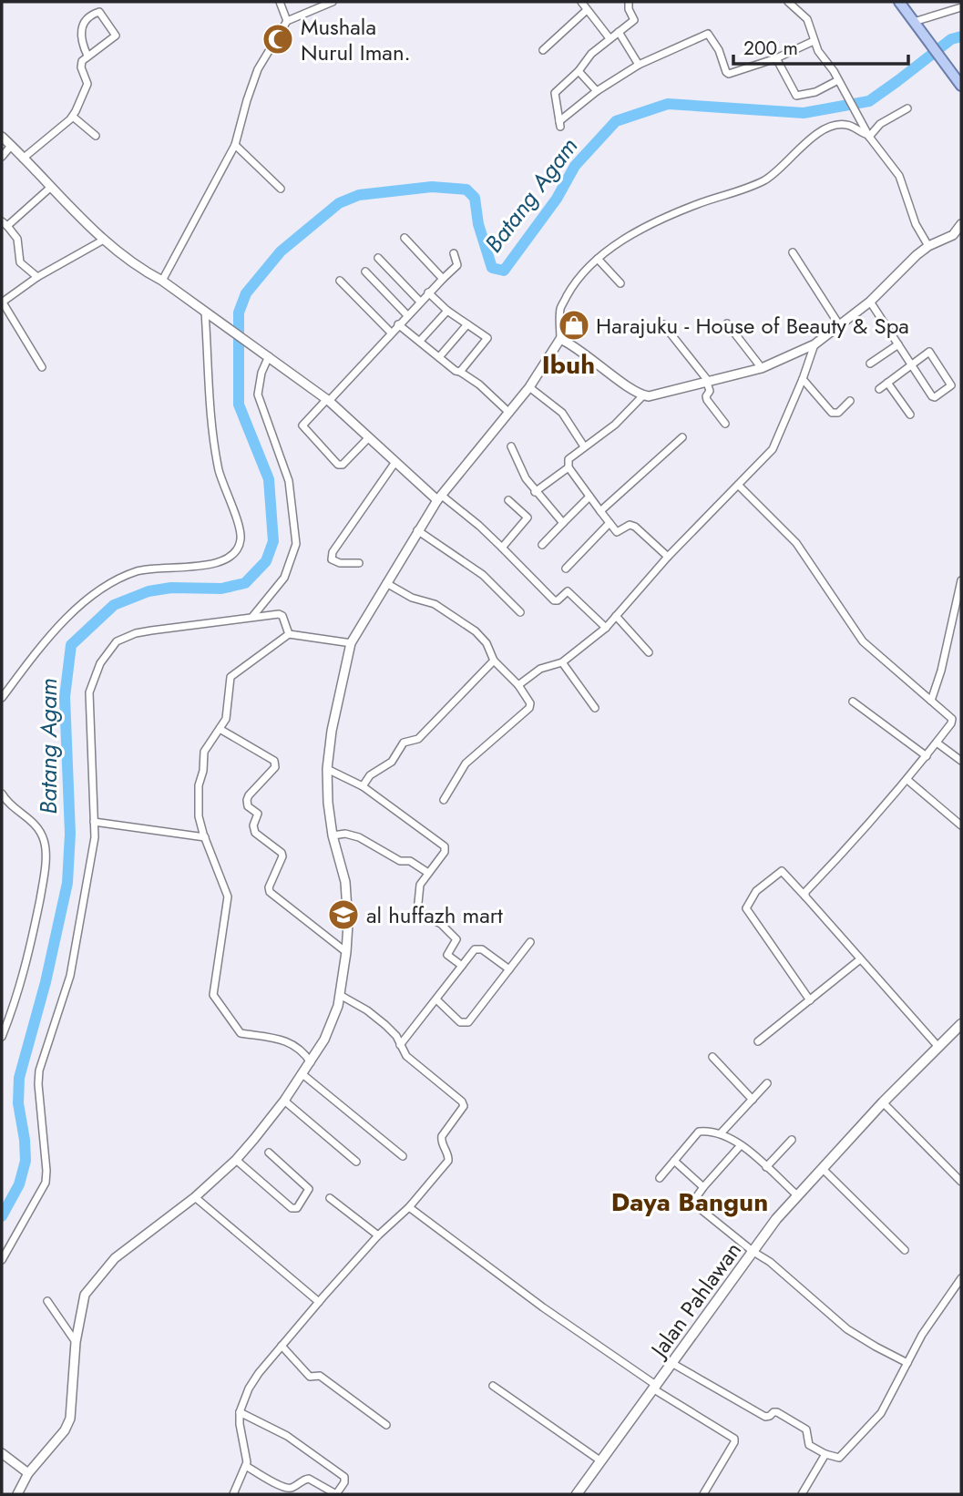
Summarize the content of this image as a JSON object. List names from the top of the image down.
{
  "streets": {
    "main road": ["Jalan Pahlawan"]
  },
  "districts": ["Ibuh", "Daya Bangun"],
  "water": ["Batang Agam"],
  "places": {
    "mosque": ["Mushala Nurul Iman."],
    "shop": ["Harajuku - House of Beauty & Spa"],
    "school or university": ["al huffazh mart"]
  },
  "scale_bar": "200 m"
}
